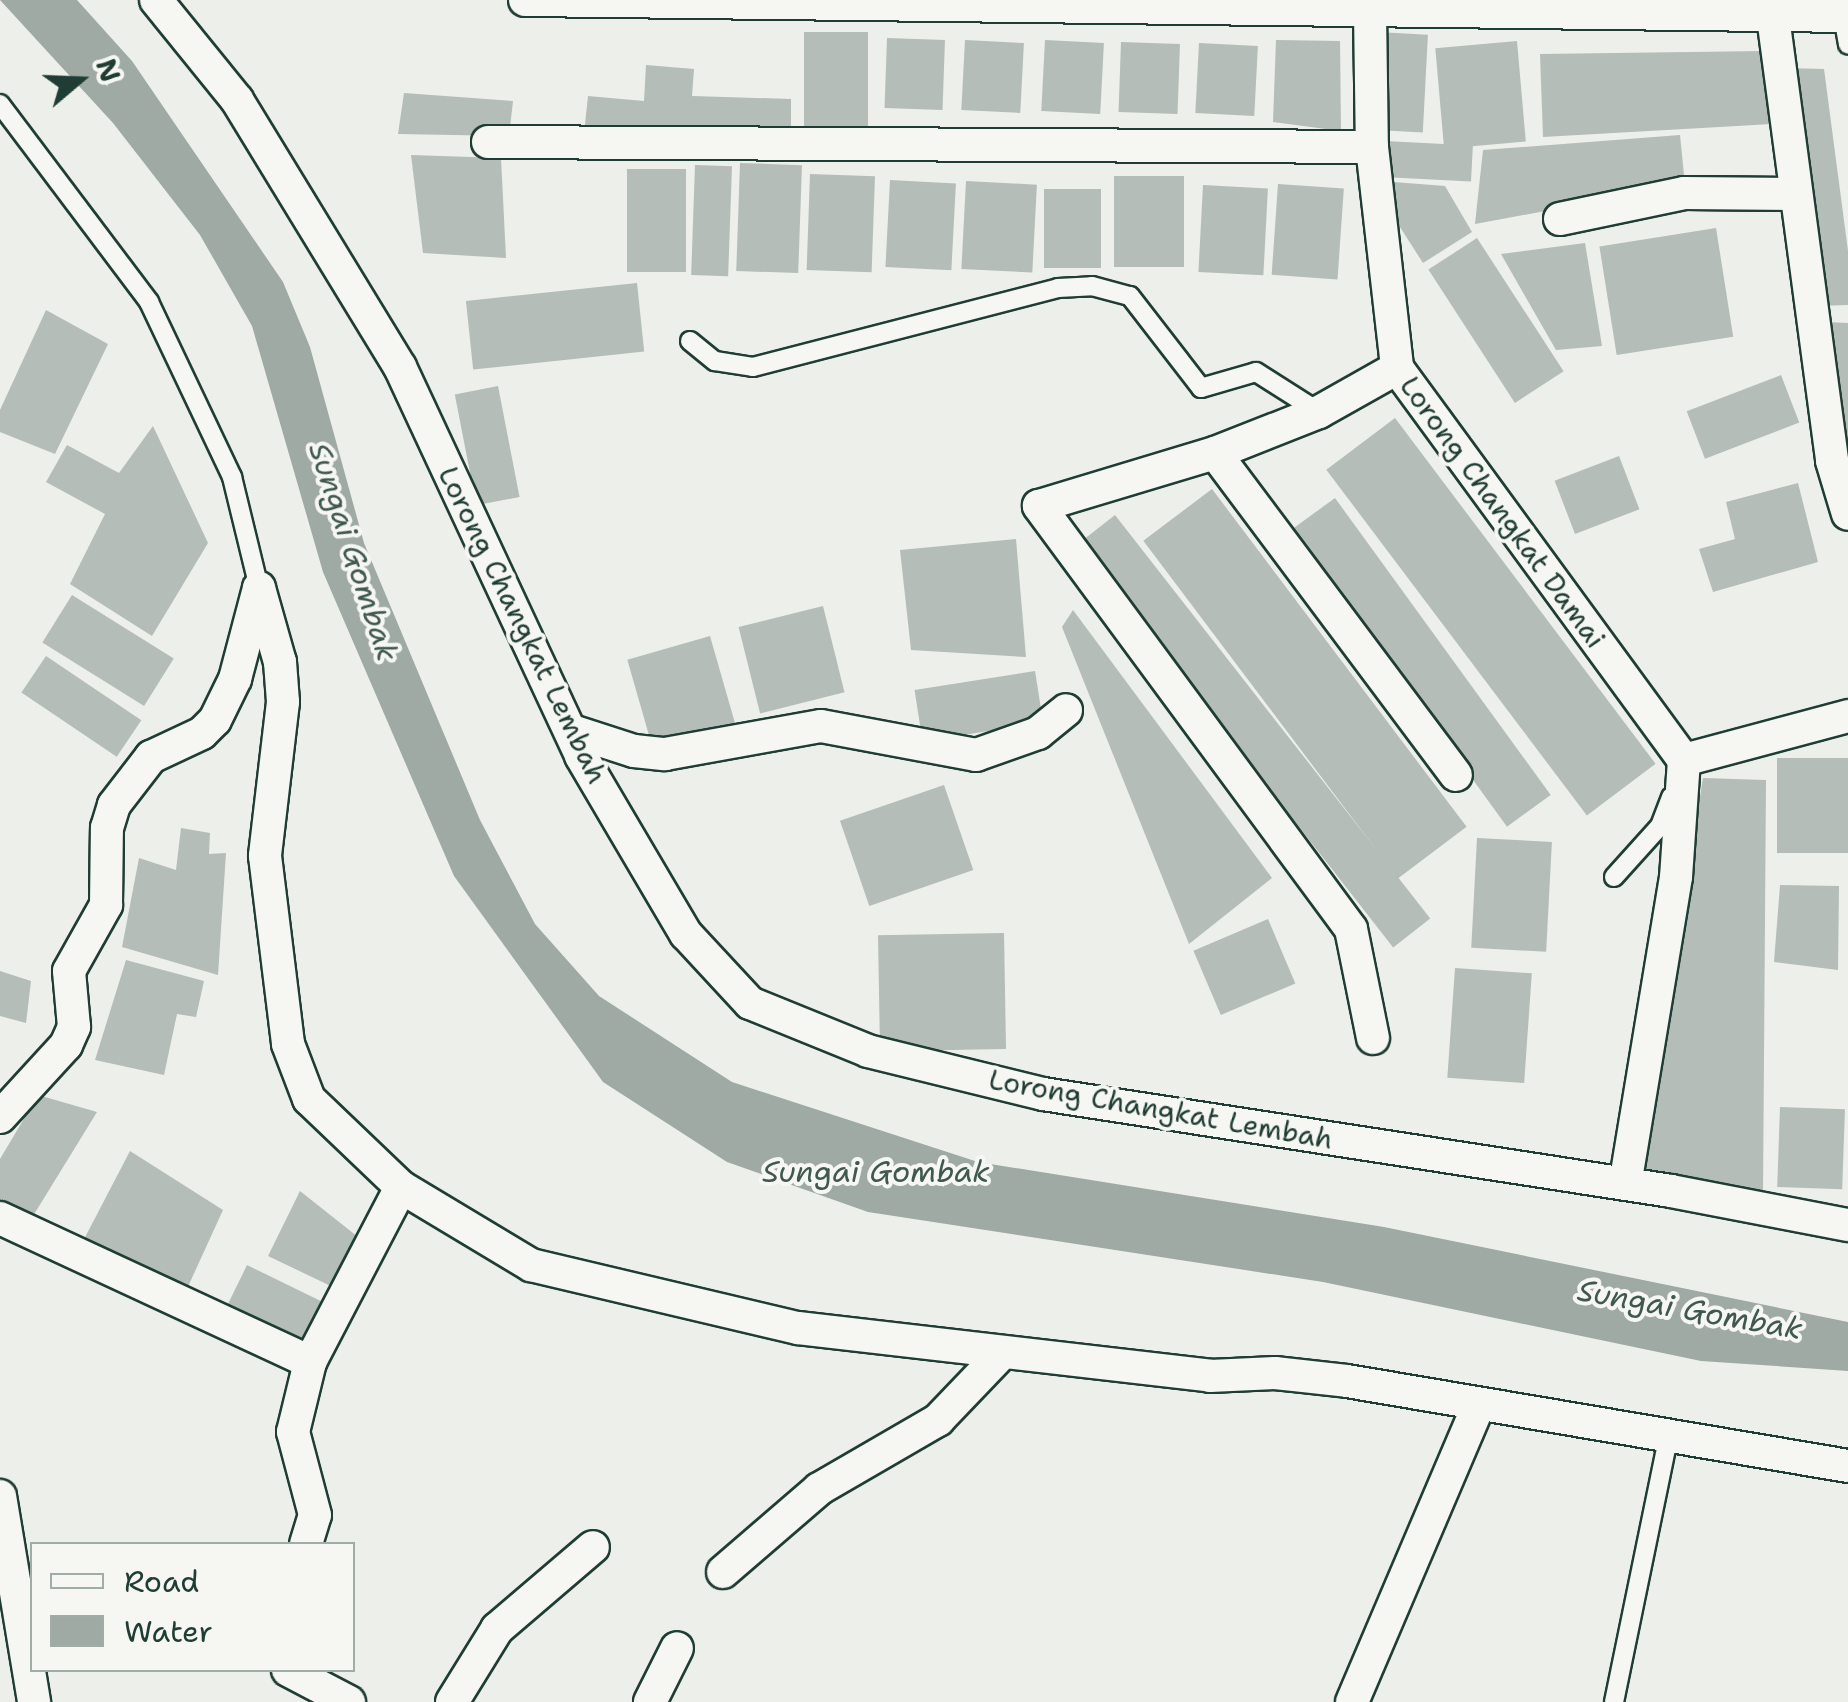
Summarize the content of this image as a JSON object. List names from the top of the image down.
{
  "streets": {
    "street": ["Lorong Changkat Damai", "Lorong Changkat Lembah"]
  },
  "water": ["Sungai Gombak"],
  "legend": ["Road", "Water"],
  "north": "right"
}
